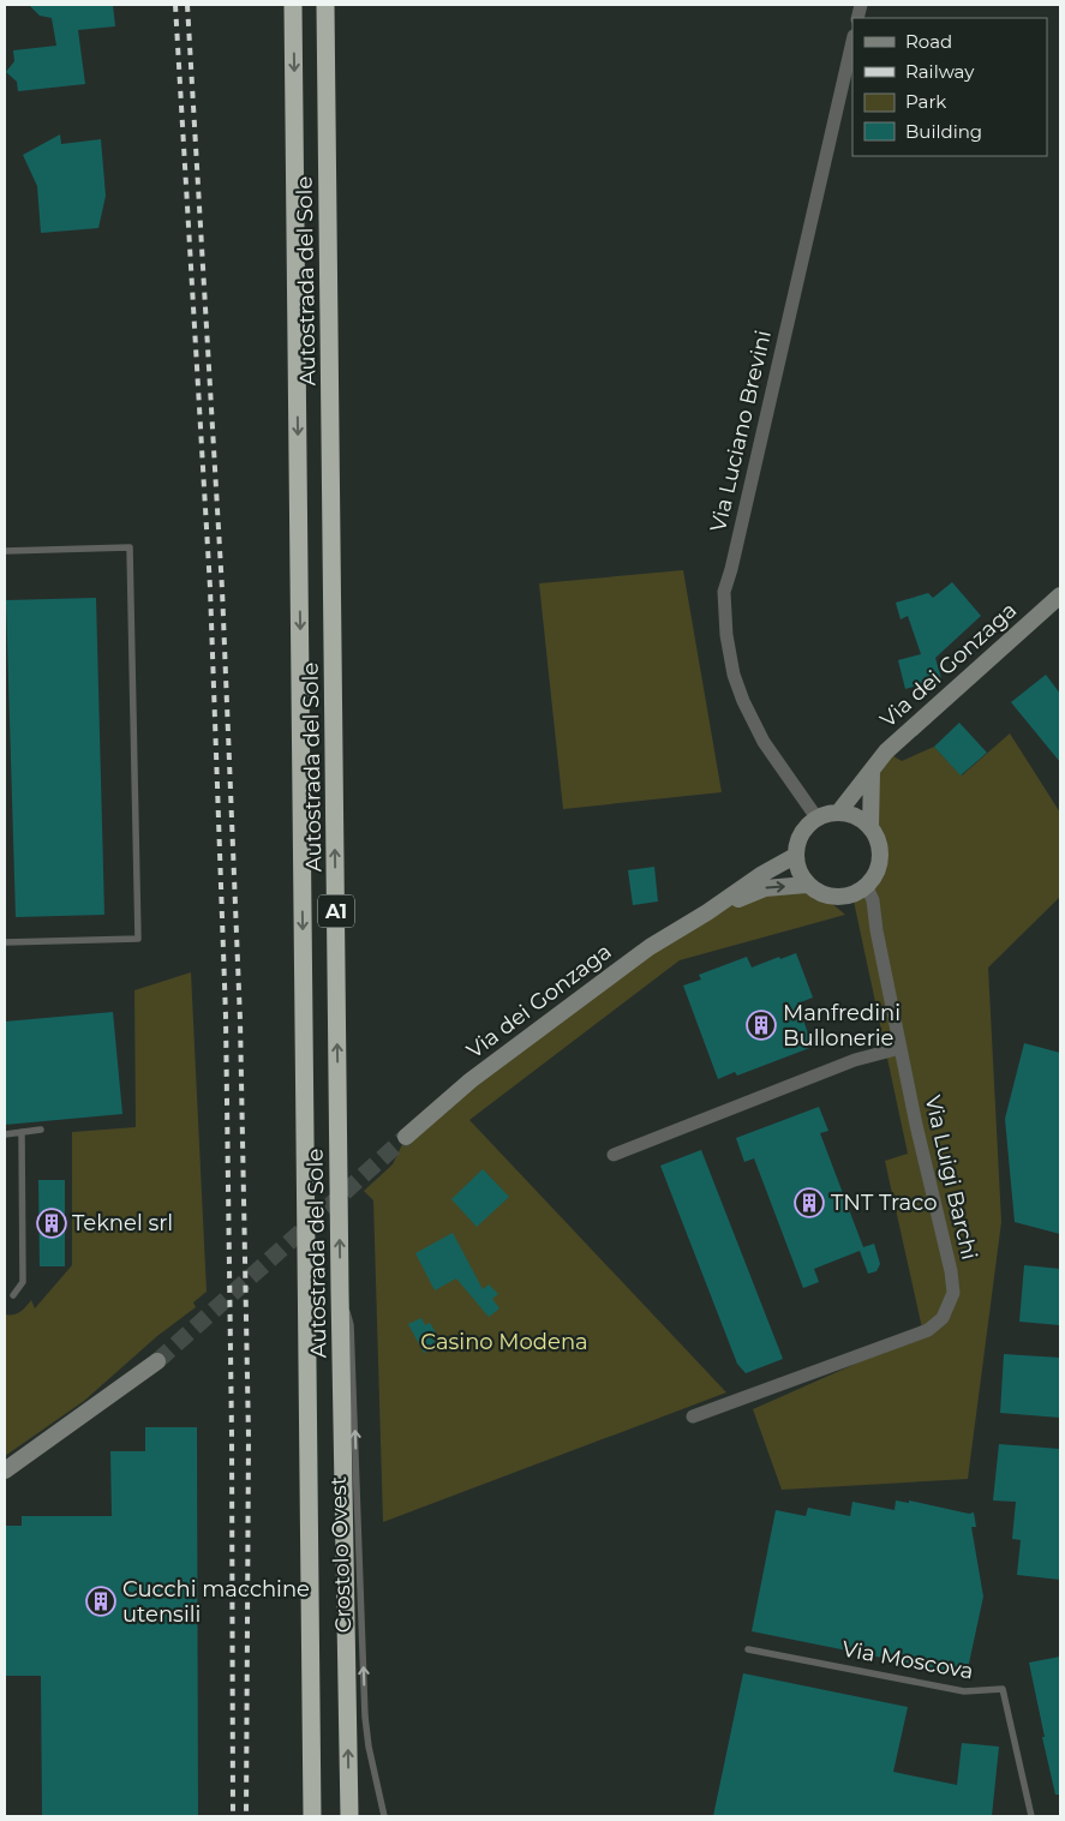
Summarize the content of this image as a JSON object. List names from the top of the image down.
{
  "streets": {
    "highway": ["Autostrada del Sole", "A1"],
    "main road": ["Via dei Gonzaga"],
    "street": ["Via Luciano Brevini", "Via Luigi Barchi"],
    "lane": ["Crostolo Ovest", "Via Moscova"]
  },
  "crossings": [
    ["Autostrada del Sole", "Crostolo Ovest"],
    ["Via Luciano Brevini", "Via dei Gonzaga"],
    ["Via Luciano Brevini", "Via Luigi Barchi"],
    ["Via dei Gonzaga", "Via Luigi Barchi"]
  ],
  "one_way": ["Crostolo Ovest"],
  "parks": ["Casino Modena"],
  "places": {
    "building": [
      "Manfredini Bullonerie",
      "TNT Traco",
      "Teknel srl",
      "Cucchi macchine utensili"
    ]
  },
  "legend": [
    "Road",
    "Railway",
    "Park",
    "Building"
  ]
}
